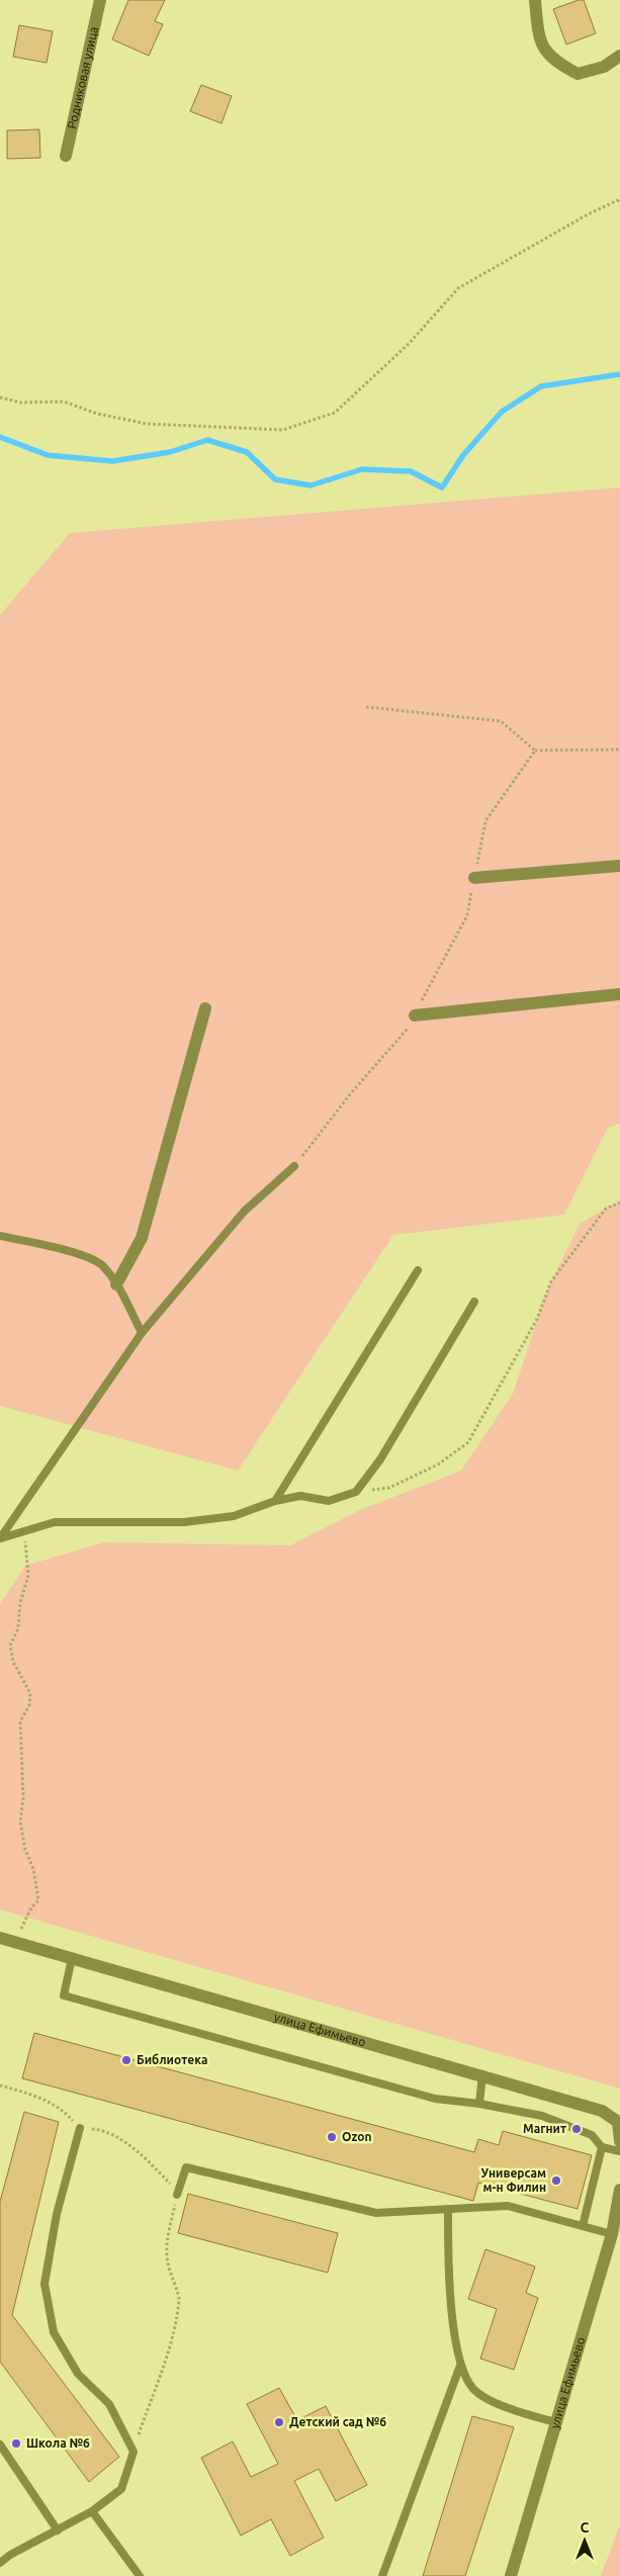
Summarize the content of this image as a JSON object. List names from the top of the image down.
{
  "streets": {
    "street": ["Родниковая улица", "улица Ефимьево"]
  },
  "places": [
    "Библиотека",
    "Магнит",
    "Ozon",
    "Универсам м-н Филин",
    "Детский сад №6",
    "Школа №6"
  ],
  "north": "top"
}
